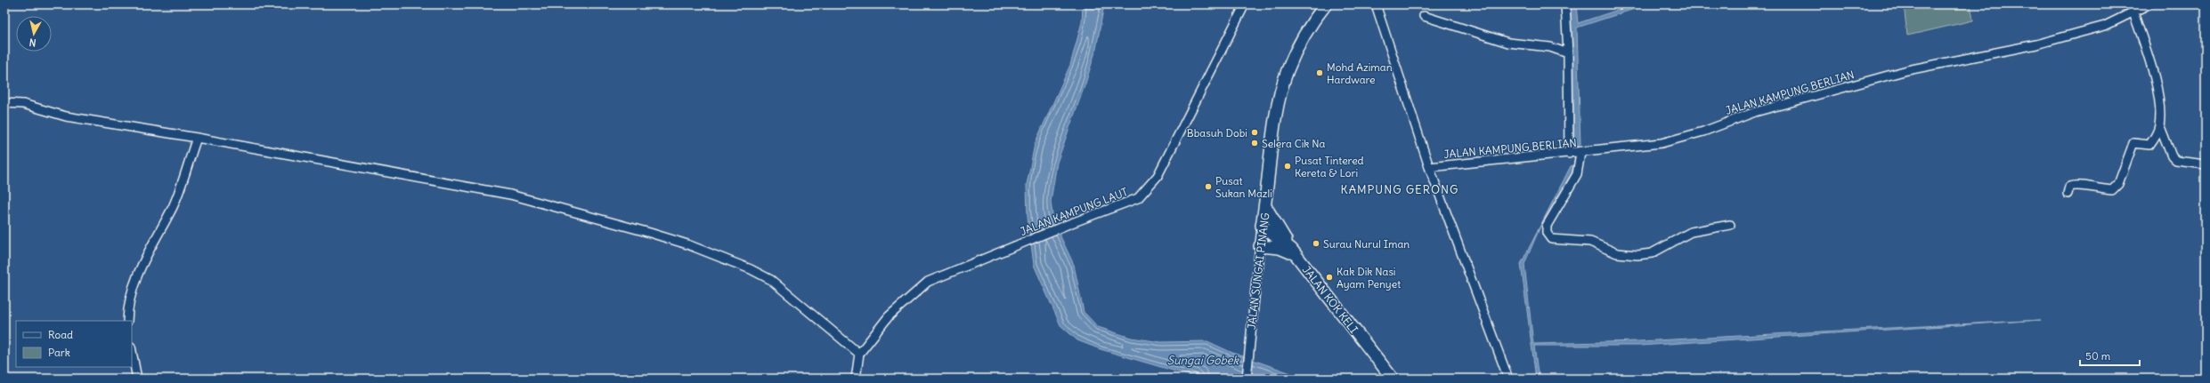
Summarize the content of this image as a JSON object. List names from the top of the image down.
{
  "streets": {
    "street": [
      "JALAN KAMPUNG BERLIAN",
      "JALAN KAMPUNG LAUT",
      "JALAN SUNGAI PINANG",
      "JALAN KOK KELI"
    ]
  },
  "crossings": [
    ["JALAN SUNGAI PINANG", "JALAN KOK KELI"]
  ],
  "districts": ["KAMPUNG GERONG"],
  "water": ["Sungai Gobek"],
  "places": [
    "Mohd Aziman Hardware",
    "Bbasuh Dobi",
    "Selera Cik Na",
    "Pusat Tintered Kereta & Lori",
    "Pusat Sukan Mazli",
    "Surau Nurul Iman",
    "Kak Dik Nasi Ayam Penyet"
  ],
  "legend": ["Road", "Park"],
  "scale_bar": "50 m",
  "north": "bottom"
}
